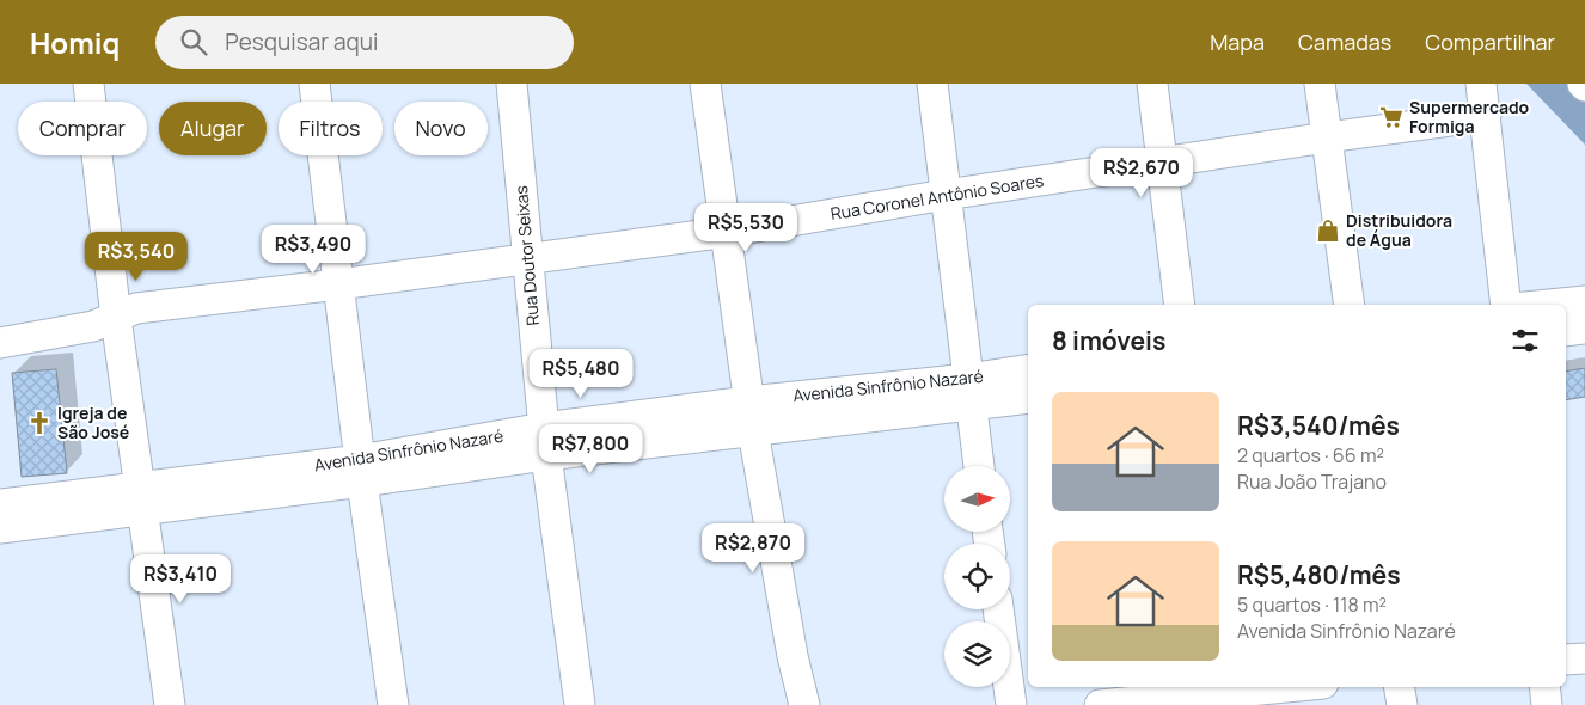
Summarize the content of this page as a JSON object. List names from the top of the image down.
{
  "streets": {
    "street": ["Rua Coronel Antônio Soares", "Rua Doutor Seixas", "Avenida Sinfrônio Nazaré"]
  },
  "crossings": [
    ["Rua Coronel Antônio Soares", "Rua Doutor Seixas"],
    ["Rua Doutor Seixas", "Avenida Sinfrônio Nazaré"]
  ],
  "places": {
    "supermarket": ["Supermercado Formiga"],
    "shop": ["Distribuidora de Água"],
    "church": ["Igreja de São José"]
  },
  "north": "right",
  "page": {
    "header": "Homiq",
    "search": "Pesquisar aqui",
    "nav": ["Mapa", "Camadas", "Compartilhar"],
    "chip": [
      "Comprar",
      "Alugar",
      "Filtros",
      "Novo"
    ],
    "price": [
      "R$2,670",
      "R$5,530",
      "R$3,490",
      "R$3,540",
      "R$5,480",
      "R$7,800",
      "R$2,870",
      "R$3,410"
    ],
    "heading": "8 imóveis",
    "list": [
      {
        "name": "R$3,540/mês",
        "note": "2 quartos · 66 m² · Rua João Trajano"
      },
      {
        "name": "R$5,480/mês",
        "note": "5 quartos · 118 m² · Avenida Sinfrônio Nazaré"
      }
    ]
  }
}
